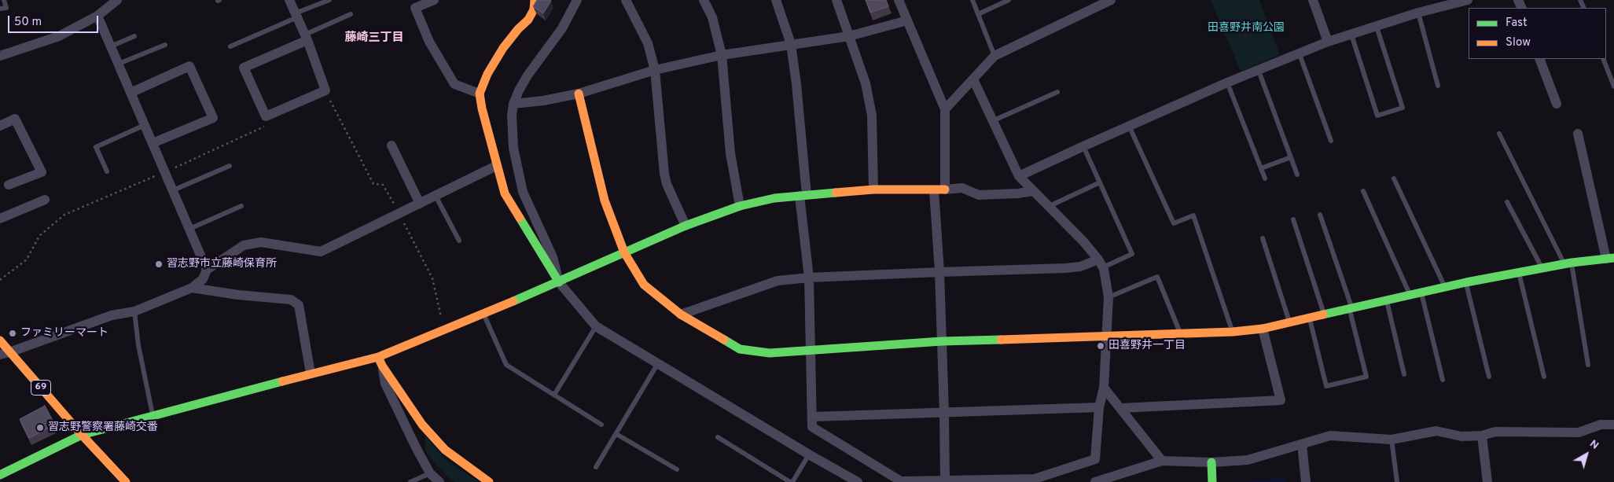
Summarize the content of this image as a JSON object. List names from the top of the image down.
{
  "streets": {
    "street": ["69"]
  },
  "districts": ["藤崎三丁目"],
  "parks": ["田喜野井南公園"],
  "places": [
    "習志野市立藤崎保育所",
    "ファミリーマート",
    "田喜野井一丁目",
    "習志野警察署藤崎交番"
  ],
  "legend": ["Fast", "Slow"],
  "scale_bar": "50 m",
  "north": "top right"
}
